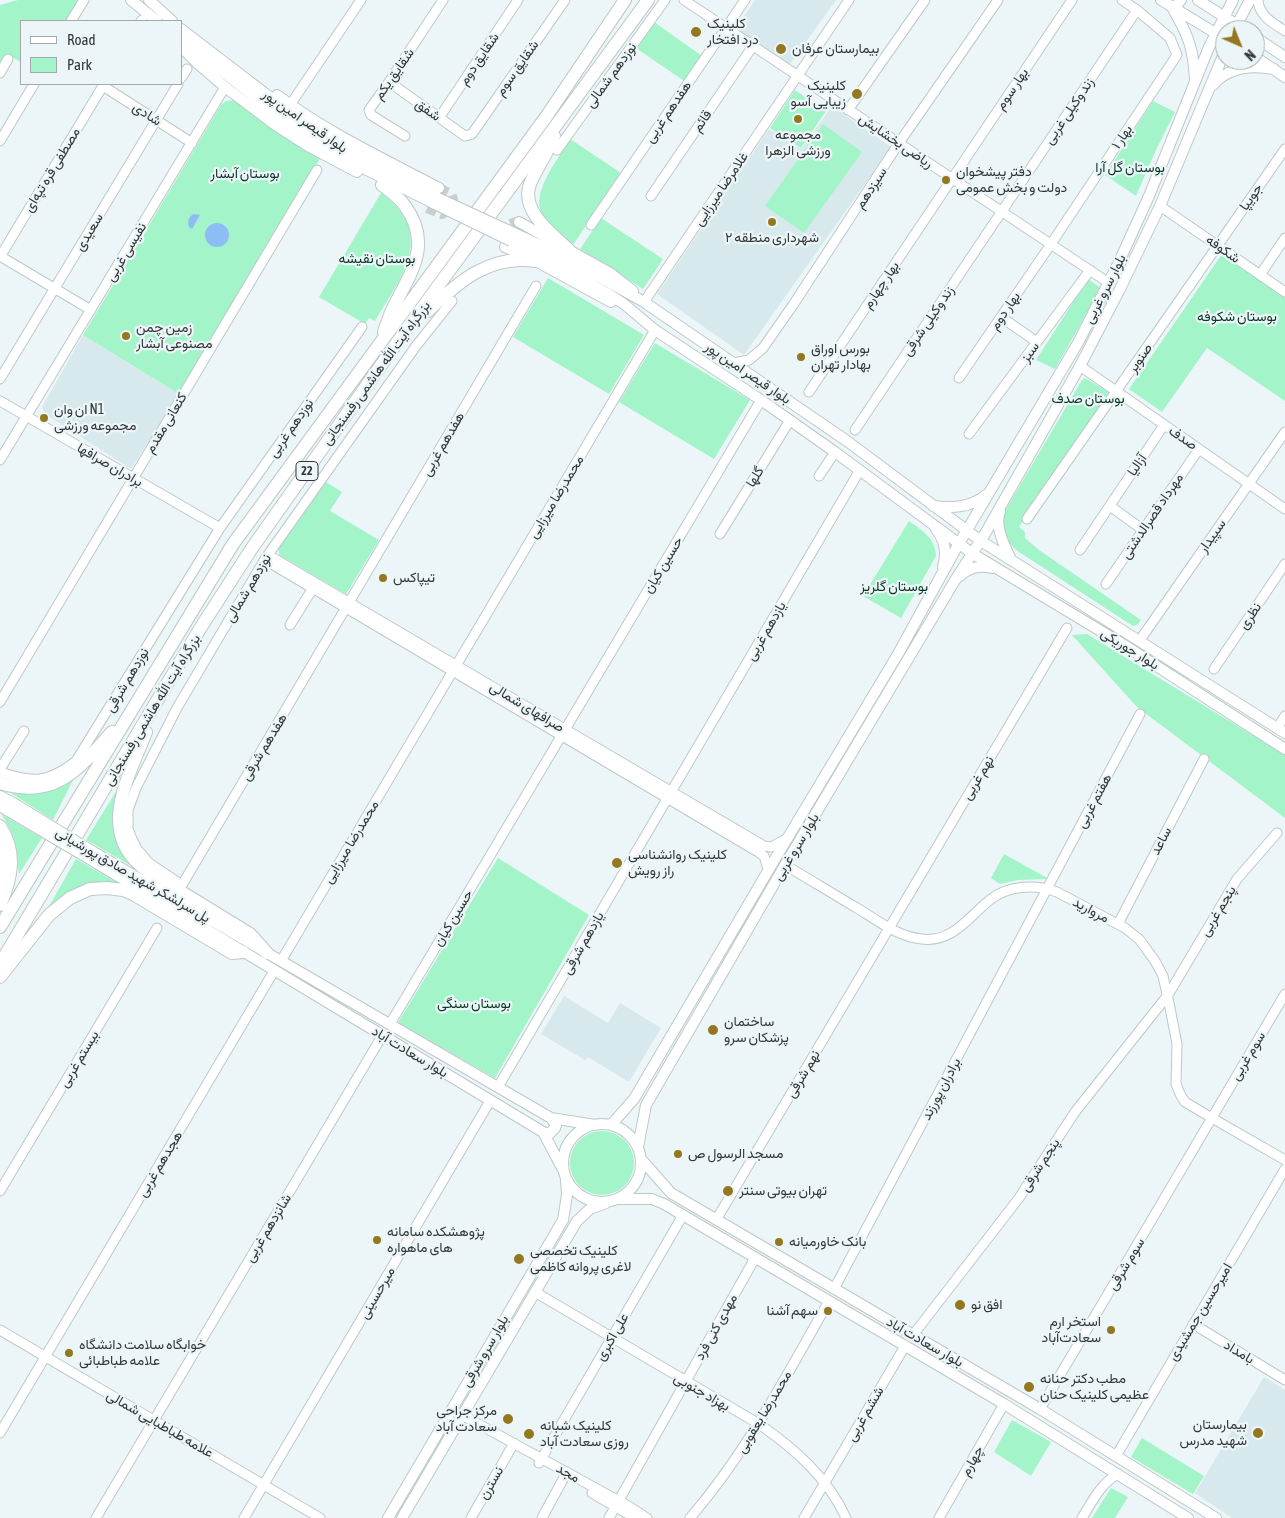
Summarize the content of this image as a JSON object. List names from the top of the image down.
{
  "streets": {
    "highway": ["بزرگراه آیت الله هاشمی رفسنجانی", "22"],
    "main road": [
      "بلوار قیصر امین پور",
      "بلوار سرو غربی",
      "بلوار جوریکی",
      "پل سرلشکر شهید صادق پورشیانی",
      "بلوار سعادت آباد",
      "بلوار سرو شرقی"
    ],
    "street": [
      "شقایق دوم",
      "شقایق سوم",
      "شقایق یکم",
      "نوزدهم شمالی",
      "بهار سوم",
      "شفق",
      "زند وکیلی غربی",
      "هفدهم غربی",
      "شادی",
      "قائم",
      "بهار ۱",
      "ریاضی بخشایش",
      "مصطفی قره تپه‌ای",
      "سیزدهم",
      "غلامرضا میرزایی",
      "جویپا",
      "سعیدی",
      "شکوفه",
      "نفیسی غربی",
      "بهار چهارم",
      "بهار دوم",
      "زند وکیلی شرقی",
      "سبز",
      "صنوبر",
      "کنعانی مقدم",
      "نوزدهم غربی",
      "صدف",
      "برادران صرافها",
      "آزالیا",
      "گلها",
      "محمدرضا میرزایی",
      "مهرداد قصرالدشتی",
      "سپیدار",
      "حسین کیان",
      "نظری",
      "یازدهم غربی",
      "نوزدهم شرقی",
      "صرافهای شمالی",
      "هفدهم شرقی",
      "نهم غربی",
      "هفتم غربی",
      "ساعد",
      "مروارید",
      "پنجم غربی",
      "یازدهم شرقی",
      "سوم غربی",
      "بیستم غربی",
      "نهم شرقی",
      "برادران پورزند",
      "هجدهم غربی",
      "پنجم شرقی",
      "شانزدهم غربی",
      "سوم شرقی",
      "میرحسینی",
      "امیرحسین جمشیدی",
      "مهدی کنی فرد",
      "علی اکبری",
      "بامداد",
      "بهزاد جنوبی",
      "محمدرضا یعقوبی",
      "ششم غربی",
      "علامه طباطبایی شمالی",
      "چهارم",
      "مجد",
      "نسترن"
    ]
  },
  "crossings": [
    ["شقایق دوم", "شفق"],
    ["شقایق سوم", "شفق"],
    ["شقایق یکم", "شفق"],
    ["نوزدهم شمالی", "صرافهای شمالی"],
    ["نوزدهم شمالی", "هفدهم شرقی"],
    ["بهار سوم", "ریاضی بخشایش"],
    ["بهار سوم", "بهار چهارم"],
    ["زند وکیلی غربی", "بهار ۱"],
    ["زند وکیلی غربی", "ریاضی بخشایش"],
    ["زند وکیلی غربی", "زند وکیلی شرقی"],
    ["هفدهم غربی", "ریاضی بخشایش"],
    ["هفدهم غربی", "صرافهای شمالی"],
    ["هفدهم غربی", "هفدهم شرقی"],
    ["شادی", "مصطفی قره تپه‌ای"],
    ["شادی", "سعیدی"],
    ["شادی", "نفیسی غربی"],
    ["بلوار قیصر امین پور", "سیزدهم"],
    ["بلوار قیصر امین پور", "غلامرضا میرزایی"],
    ["بلوار قیصر امین پور", "بلوار سرو غربی"],
    ["بلوار قیصر امین پور", "گلها"],
    ["بلوار قیصر امین پور", "محمدرضا میرزایی"],
    ["بلوار قیصر امین پور", "حسین کیان"],
    ["بلوار قیصر امین پور", "یازدهم غربی"],
    ["بلوار قیصر امین پور", "بلوار جوریکی"],
    ["قائم", "ریاضی بخشایش"],
    ["بهار ۱", "ریاضی بخشایش"],
    ["بهار ۱", "بهار دوم"],
    ["ریاضی بخشایش", "سیزدهم"],
    ["ریاضی بخشایش", "غلامرضا میرزایی"],
    ["ریاضی بخشایش", "بهار چهارم"],
    ["ریاضی بخشایش", "بلوار سرو غربی"],
    ["ریاضی بخشایش", "بهار دوم"],
    ["ریاضی بخشایش", "زند وکیلی شرقی"],
    ["ریاضی بخشایش", "سبز"],
    ["جویپا", "شکوفه"],
    ["جویپا", "صنوبر"],
    ["شکوفه", "بلوار سرو غربی"],
    ["شکوفه", "صنوبر"],
    ["نفیسی غربی", "برادران صرافها"],
    ["بلوار سرو غربی", "صدف"],
    ["بلوار سرو غربی", "بلوار جوریکی"],
    ["بلوار سرو غربی", "صرافهای شمالی"],
    ["بلوار سرو غربی", "مروارید"],
    ["بلوار سرو غربی", "بلوار سعادت آباد"],
    ["بلوار سرو غربی", "بلوار سرو شرقی"],
    ["صنوبر", "صدف"],
    ["کنعانی مقدم", "برادران صرافها"],
    ["نوزدهم غربی", "برادران صرافها"],
    ["نوزدهم غربی", "نوزدهم شرقی"],
    ["صدف", "آزالیا"],
    ["صدف", "مهرداد قصرالدشتی"],
    ["صدف", "سپیدار"],
    ["برادران صرافها", "نوزدهم شرقی"],
    ["محمدرضا میرزایی", "صرافهای شمالی"],
    ["محمدرضا میرزایی", "بلوار سعادت آباد"],
    ["سپیدار", "بلوار جوریکی"],
    ["حسین کیان", "صرافهای شمالی"],
    ["حسین کیان", "بلوار سعادت آباد"],
    ["یازدهم غربی", "صرافهای شمالی"],
    ["یازدهم غربی", "یازدهم شرقی"],
    ["صرافهای شمالی", "هفدهم شرقی"],
    ["صرافهای شمالی", "یازدهم شرقی"],
    ["نهم غربی", "مروارید"],
    ["نهم غربی", "نهم شرقی"],
    ["هفتم غربی", "مروارید"],
    ["هفتم غربی", "برادران پورزند"],
    ["ساعد", "مروارید"],
    ["پل سرلشکر شهید صادق پورشیانی", "بلوار سعادت آباد"],
    ["مروارید", "پنجم غربی"],
    ["مروارید", "سوم غربی"],
    ["مروارید", "نهم شرقی"],
    ["مروارید", "برادران پورزند"],
    ["مروارید", "پنجم شرقی"],
    ["مروارید", "سوم شرقی"],
    ["پنجم غربی", "پنجم شرقی"],
    ["یازدهم شرقی", "بلوار سعادت آباد"],
    ["بلوار سعادت آباد", "نهم شرقی"],
    ["بلوار سعادت آباد", "برادران پورزند"],
    ["بلوار سعادت آباد", "هجدهم غربی"],
    ["بلوار سعادت آباد", "پنجم شرقی"],
    ["بلوار سعادت آباد", "شانزدهم غربی"],
    ["بلوار سعادت آباد", "سوم شرقی"],
    ["بلوار سعادت آباد", "میرحسینی"],
    ["بلوار سعادت آباد", "امیرحسین جمشیدی"],
    ["بلوار سعادت آباد", "مهدی کنی فرد"],
    ["بلوار سعادت آباد", "علی اکبری"],
    ["بلوار سعادت آباد", "بلوار سرو شرقی"],
    ["بلوار سعادت آباد", "محمدرضا یعقوبی"],
    ["بلوار سعادت آباد", "ششم غربی"],
    ["بلوار سعادت آباد", "چهارم"],
    ["سوم غربی", "سوم شرقی"],
    ["هجدهم غربی", "علامه طباطبایی شمالی"],
    ["شانزدهم غربی", "علامه طباطبایی شمالی"],
    ["میرحسینی", "علامه طباطبایی شمالی"],
    ["امیرحسین جمشیدی", "بامداد"],
    ["مهدی کنی فرد", "بهزاد جنوبی"],
    ["مهدی کنی فرد", "مجد"],
    ["علی اکبری", "بهزاد جنوبی"],
    ["علی اکبری", "مجد"],
    ["بلوار سرو شرقی", "بهزاد جنوبی"],
    ["بلوار سرو شرقی", "مجد"],
    ["بهزاد جنوبی", "محمدرضا یعقوبی"],
    ["بهزاد جنوبی", "ششم غربی"],
    ["مجد", "نسترن"]
  ],
  "parks": [
    "بوستان گل‌ آرا",
    "بوستان آبشار",
    "بوستان نقیشه",
    "بوستان شکوفه",
    "بوستان صدف",
    "بوستان گلریز",
    "بوستان سنگی"
  ],
  "places": [
    "کلینیک درد افتخار",
    "بیمارستان عرفان",
    "کلینیک زیبایی آسو",
    "مجموعه ورزشی الزهرا",
    "دفتر پیشخوان دولت و بخش عمومی",
    "شهرداری منطقه ۲",
    "زمین چمن مصنوعی آبشار",
    "بورس اوراق بهادار تهران",
    "ان وان N1 مجموعه ورزشی",
    "تیپاکس",
    "کلینیک روانشناسی راز رویش",
    "ساختمان پزشکان سرو",
    "مسجد الرسول ص",
    "تهران بیوتی سنتر",
    "پژوهشکده سامانه های ماهواره",
    "بانک خاورمیانه",
    "کلینیک تخصصی لاغری پروانه کاظمی",
    "افق نو",
    "سهم آشنا",
    "استخر ارم سعادت‌آباد",
    "خوابگاه سلامت دانشگاه علامه طباطبائی",
    "مطب دکتر حنانه عظیمی کلینیک حنان",
    "مرکز جراحی سعادت آباد",
    "بیمارستان شهید مدرس",
    "کلینیک شبانه روزی سعادت آباد"
  ],
  "legend": ["Road", "Park"],
  "north": "bottom right"
}
